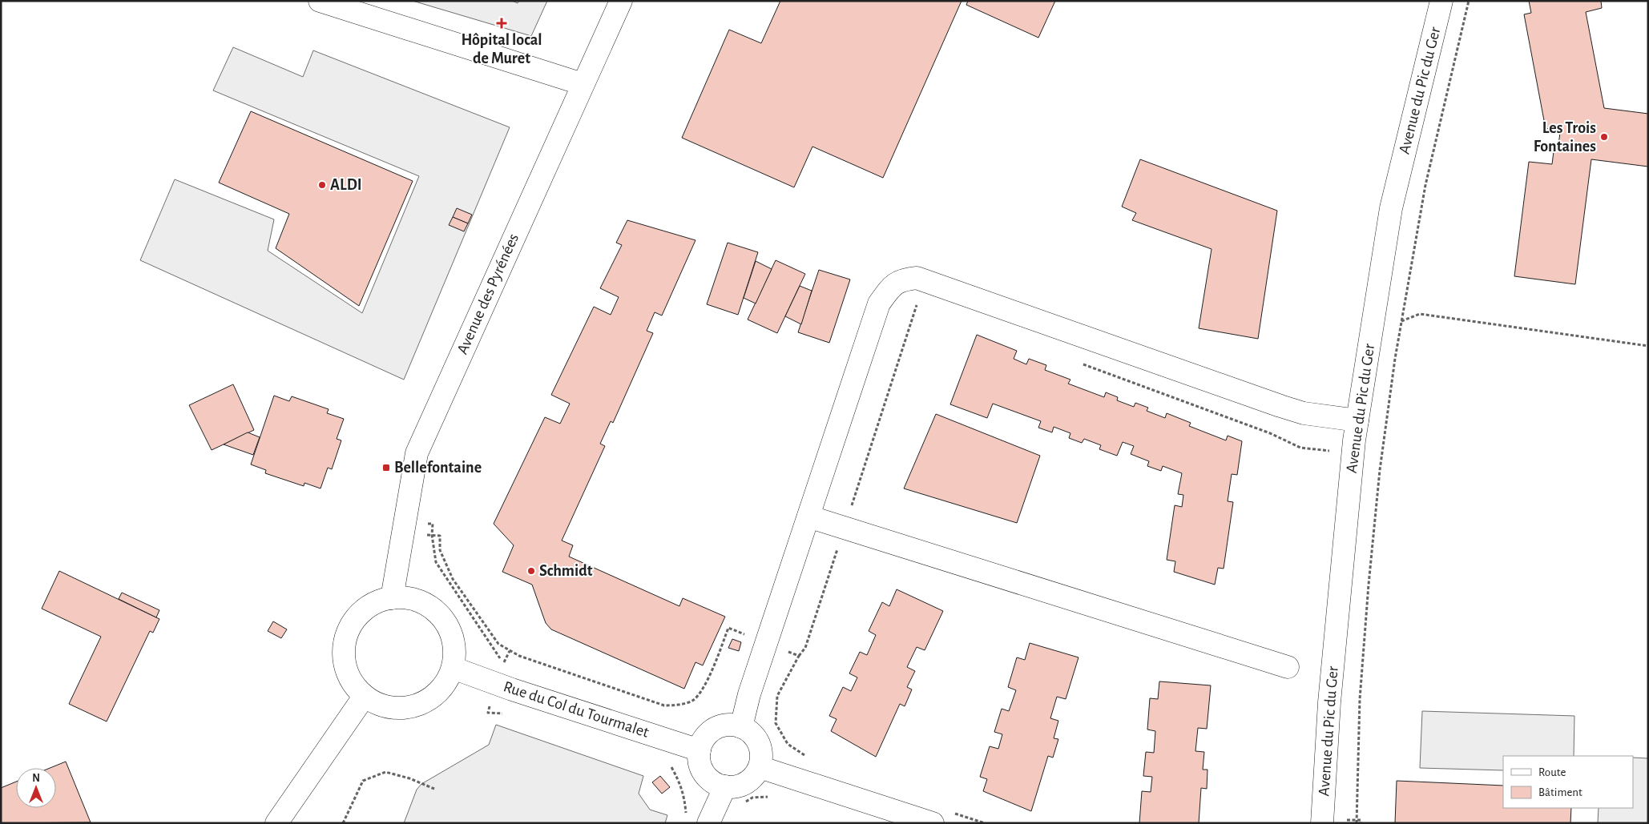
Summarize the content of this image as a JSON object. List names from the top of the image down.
{
  "streets": {
    "street": ["Avenue du Pic du Ger", "Avenue des Pyrénées", "Rue du Col du Tourmalet"]
  },
  "crossings": [
    ["Avenue des Pyrénées", "Rue du Col du Tourmalet"]
  ],
  "places": {
    "health": ["Hôpital local de Muret"],
    "other": ["Les Trois Fontaines", "ALDI", "Schmidt"],
    "transit": ["Bellefontaine"]
  },
  "legend": ["Route", "Bâtiment"],
  "north": "top"
}
